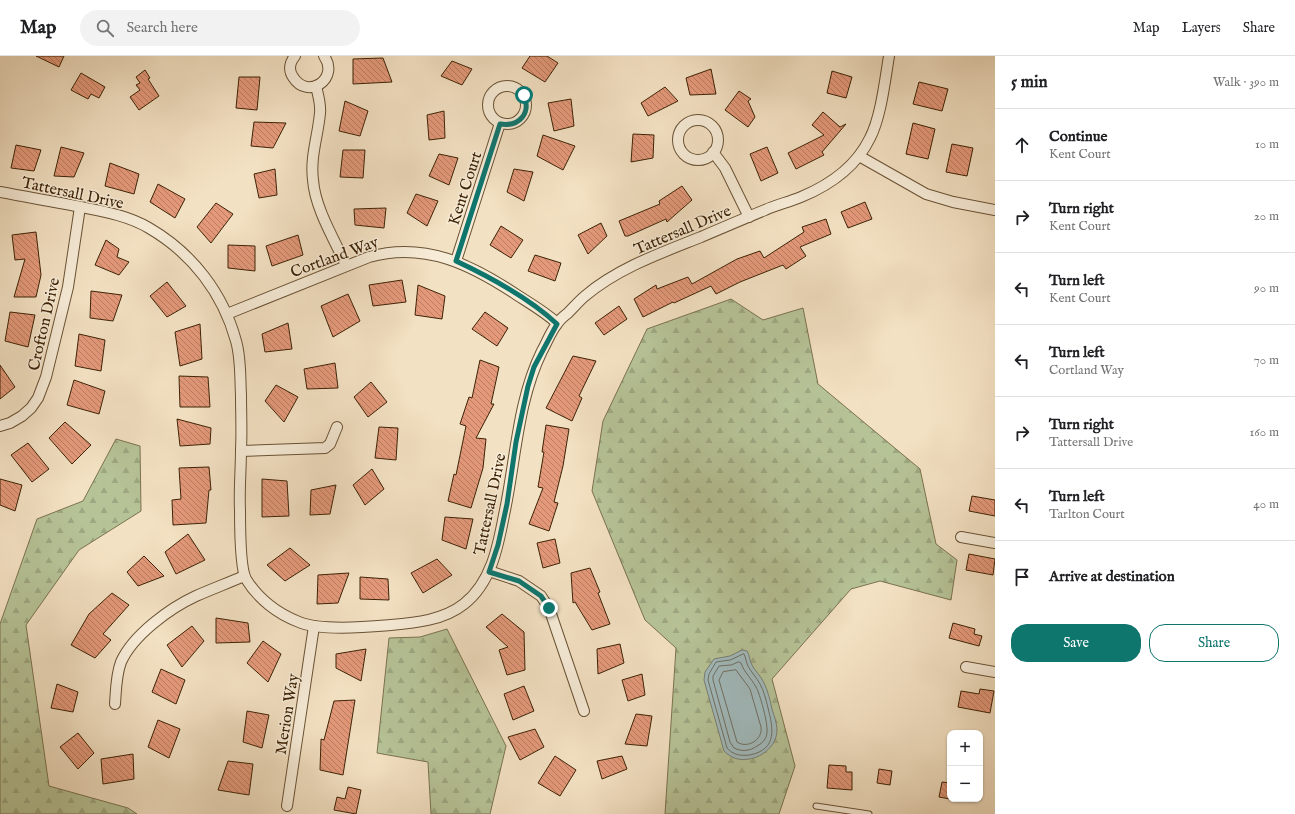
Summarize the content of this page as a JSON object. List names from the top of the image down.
{
  "streets": {
    "street": [
      "Kent Court",
      "Tattersall Drive",
      "Cortland Way",
      "Crofton Drive",
      "Merion Way"
    ]
  },
  "crossings": [
    ["Kent Court", "Cortland Way"],
    ["Tattersall Drive", "Cortland Way"],
    ["Tattersall Drive", "Crofton Drive"],
    ["Tattersall Drive", "Merion Way"]
  ],
  "page": {
    "header": "Map",
    "search": "Search here",
    "nav": ["Map", "Layers", "Share"],
    "heading": ["5 min", "Walk · 390 m"],
    "list": [
      ["Continue", "Kent Court", "10 m"],
      ["Turn right", "Kent Court", "20 m"],
      ["Turn left", "Kent Court", "90 m"],
      ["Turn left", "Cortland Way", "70 m"],
      ["Turn right", "Tattersall Drive", "160 m"],
      ["Turn left", "Tarlton Court", "40 m"],
      "Arrive at destination"
    ],
    "buttons": ["Save", "Share"],
    "map_buttons": ["+", "−"]
  }
}
